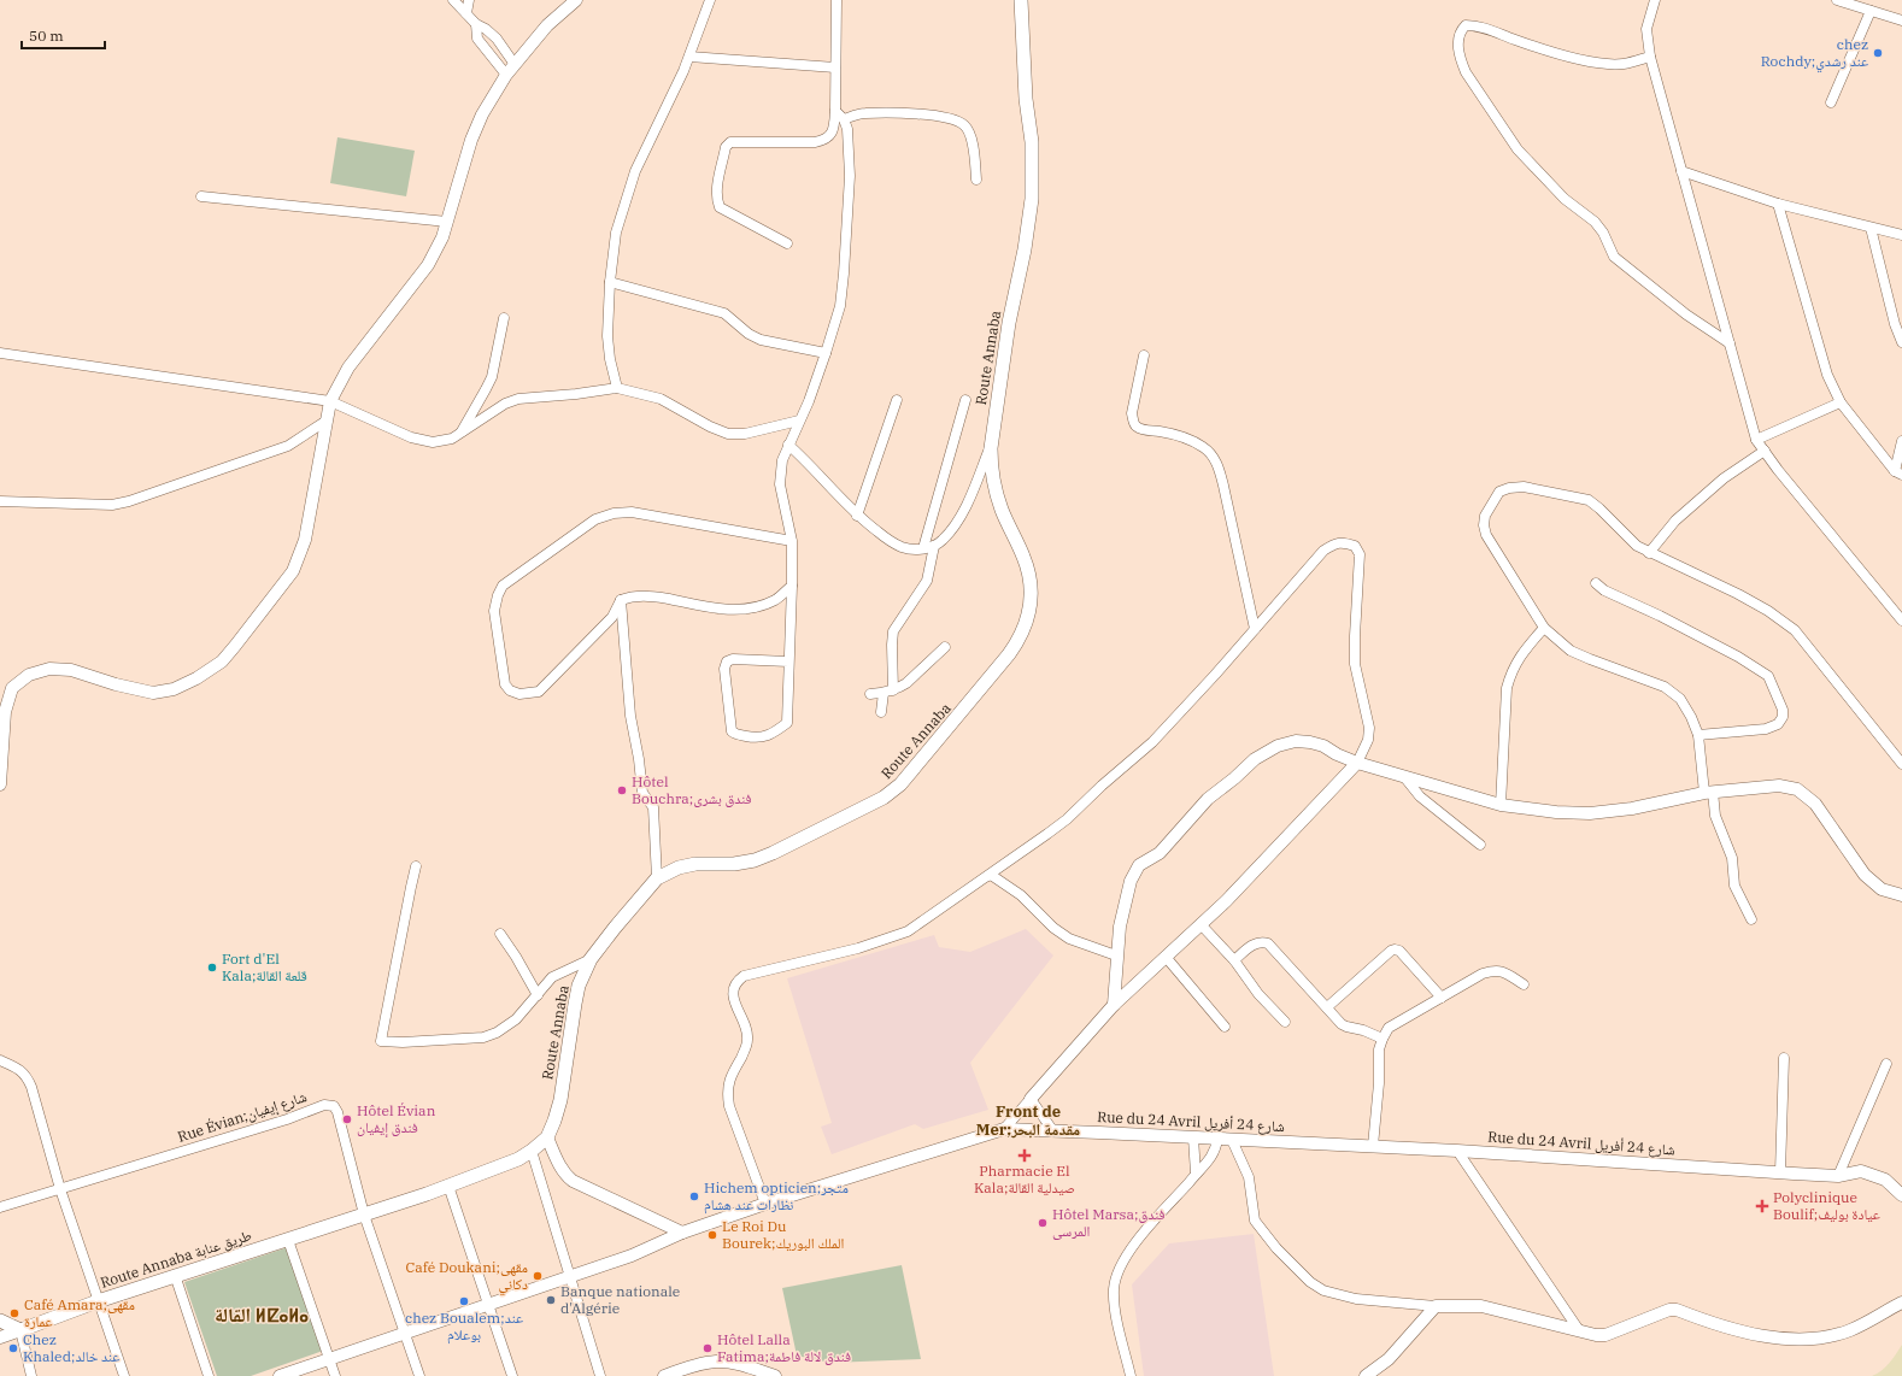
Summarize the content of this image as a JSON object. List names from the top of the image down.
{
  "streets": {
    "main road": ["Route Annaba", "Route Annaba طريق عنابة"],
    "street": ["Rue Évian;شارع إيفيان", "Rue du 24 Avril شارع 24 أفريل"]
  },
  "crossings": [
    ["Route Annaba", "Rue Évian;شارع إيفيان"],
    ["Route Annaba", "Route Annaba طريق عنابة"],
    ["Rue Évian;شارع إيفيان", "Rue du 24 Avril شارع 24 أفريل"],
    ["Rue Évian;شارع إيفيان", "Route Annaba طريق عنابة"]
  ],
  "districts": ["Front de Mer;مقدمة البحر", "القالة ⵍⵇⴰⵍⴰ"],
  "places": {
    "other": [
      "chez Rochdy;عند رشدي",
      "Hôtel Bouchra;فندق بشرى",
      "Fort d'El Kala;قلعة القالة",
      "Hôtel Évian فندق إيفيان",
      "Hichem opticien;متجر نظارات عند هشام",
      "Hôtel Marsa;فندق المرسى",
      "Le Roi Du Bourek;الملك البوريك",
      "Café Doukani;مقهى دكاني",
      "Banque nationale d'Algérie",
      "chez Boualem;عند بوعلام",
      "Café Amara;مقهى عمارة",
      "Chez Khaled;عند خالد",
      "Hôtel Lalla Fatima;فندق لالة فاطمة"
    ],
    "health": ["Pharmacie El Kala;صيدلية القالة", "Polyclinique Boulif;عيادة بوليف"]
  },
  "scale_bar": "50 m"
}
